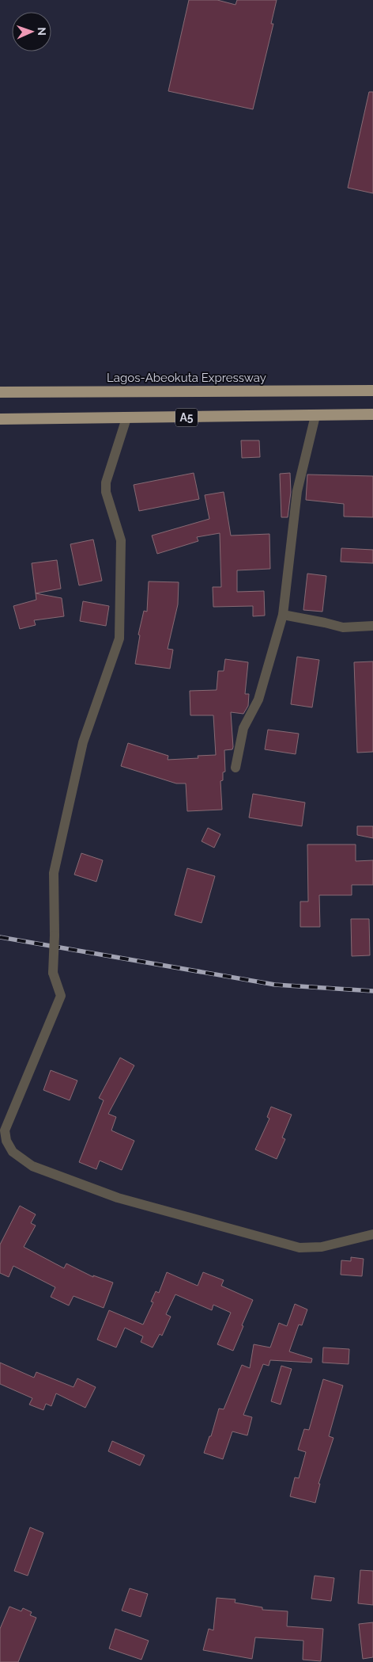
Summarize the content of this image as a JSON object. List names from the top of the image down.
{
  "streets": {
    "highway": ["Lagos-Abeokuta Expressway", "A5"]
  },
  "north": "right"
}
